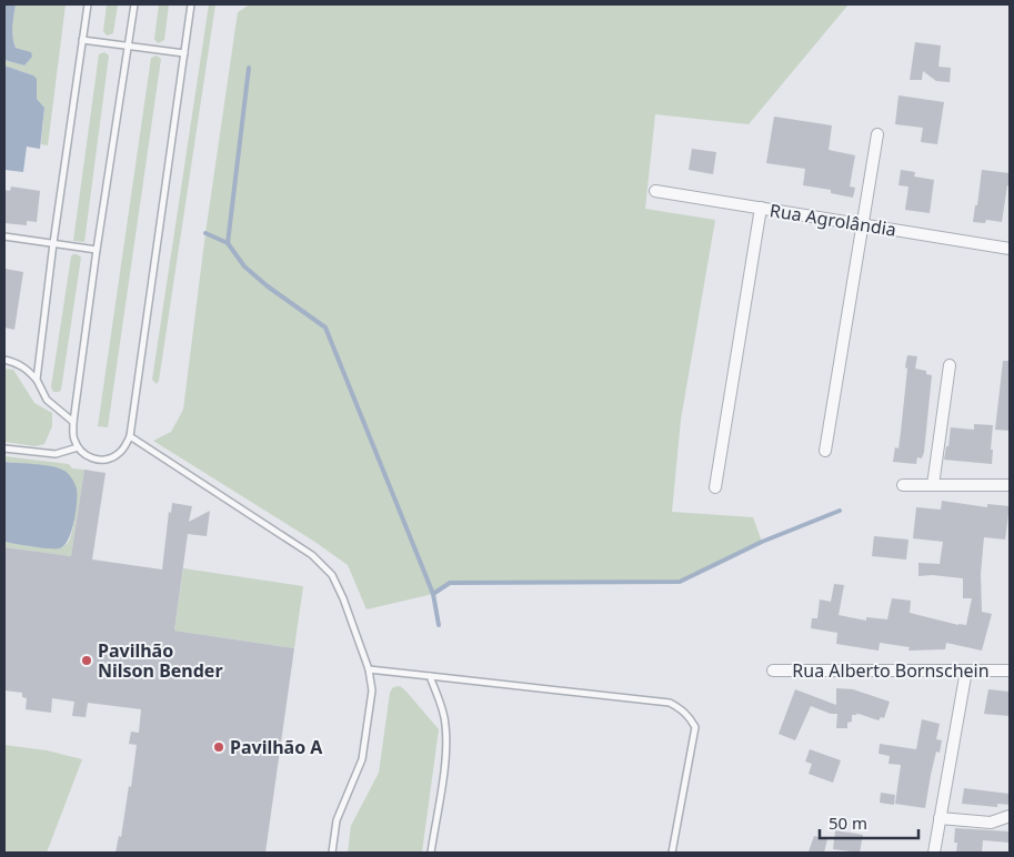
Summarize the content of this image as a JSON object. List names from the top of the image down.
{
  "streets": {
    "street": ["Rua Agrolândia", "Rua Alberto Bornschein"]
  },
  "places": ["Pavilhão Nilson Bender", "Pavilhão A"],
  "scale_bar": "50 m"
}
